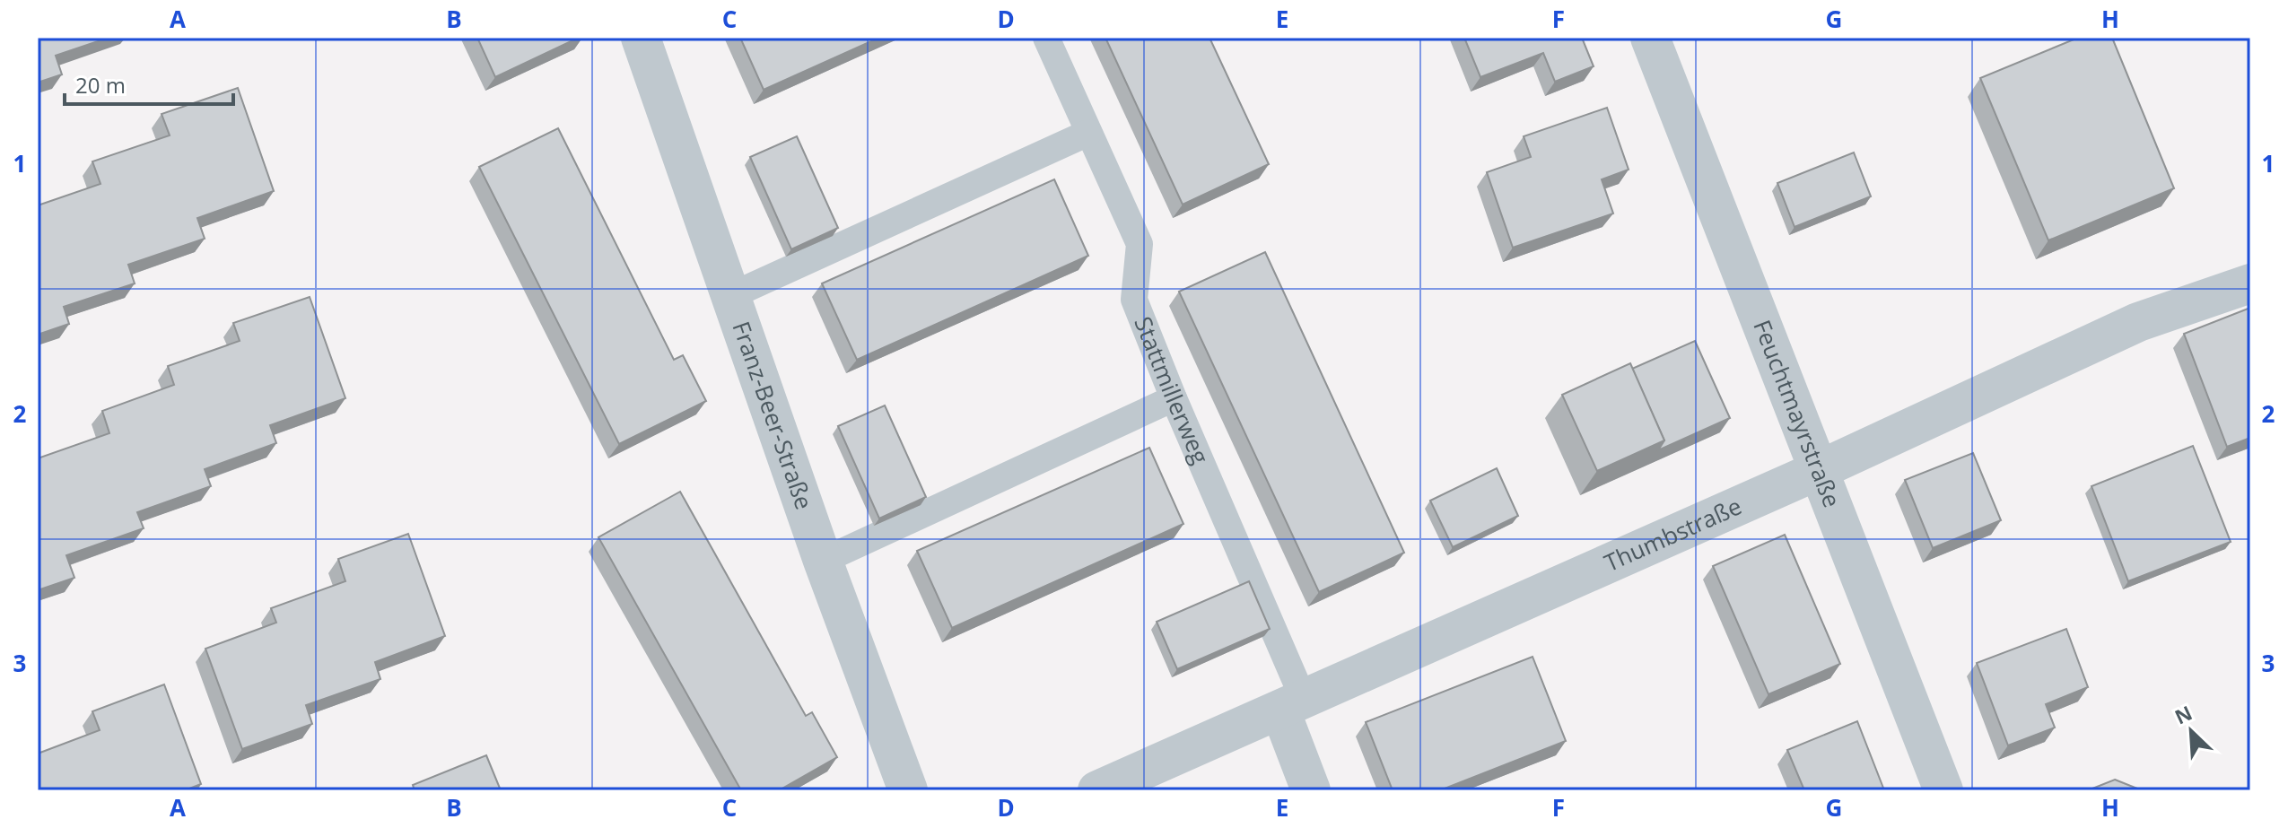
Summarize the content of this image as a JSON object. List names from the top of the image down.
{
  "streets": {
    "street": ["Franz-Beer-Straße", "Feuchtmayrstraße", "Thumbstraße"],
    "lane": ["Stattmillerweg"]
  },
  "crossings": [
    ["Stattmillerweg", "Thumbstraße"],
    ["Feuchtmayrstraße", "Thumbstraße"]
  ],
  "scale_bar": "20 m",
  "north": "top left",
  "grid": {
    "columns": [
      "A",
      "B",
      "C",
      "D",
      "E",
      "F",
      "G",
      "H"
    ],
    "rows": ["1", "2", "3"]
  }
}
